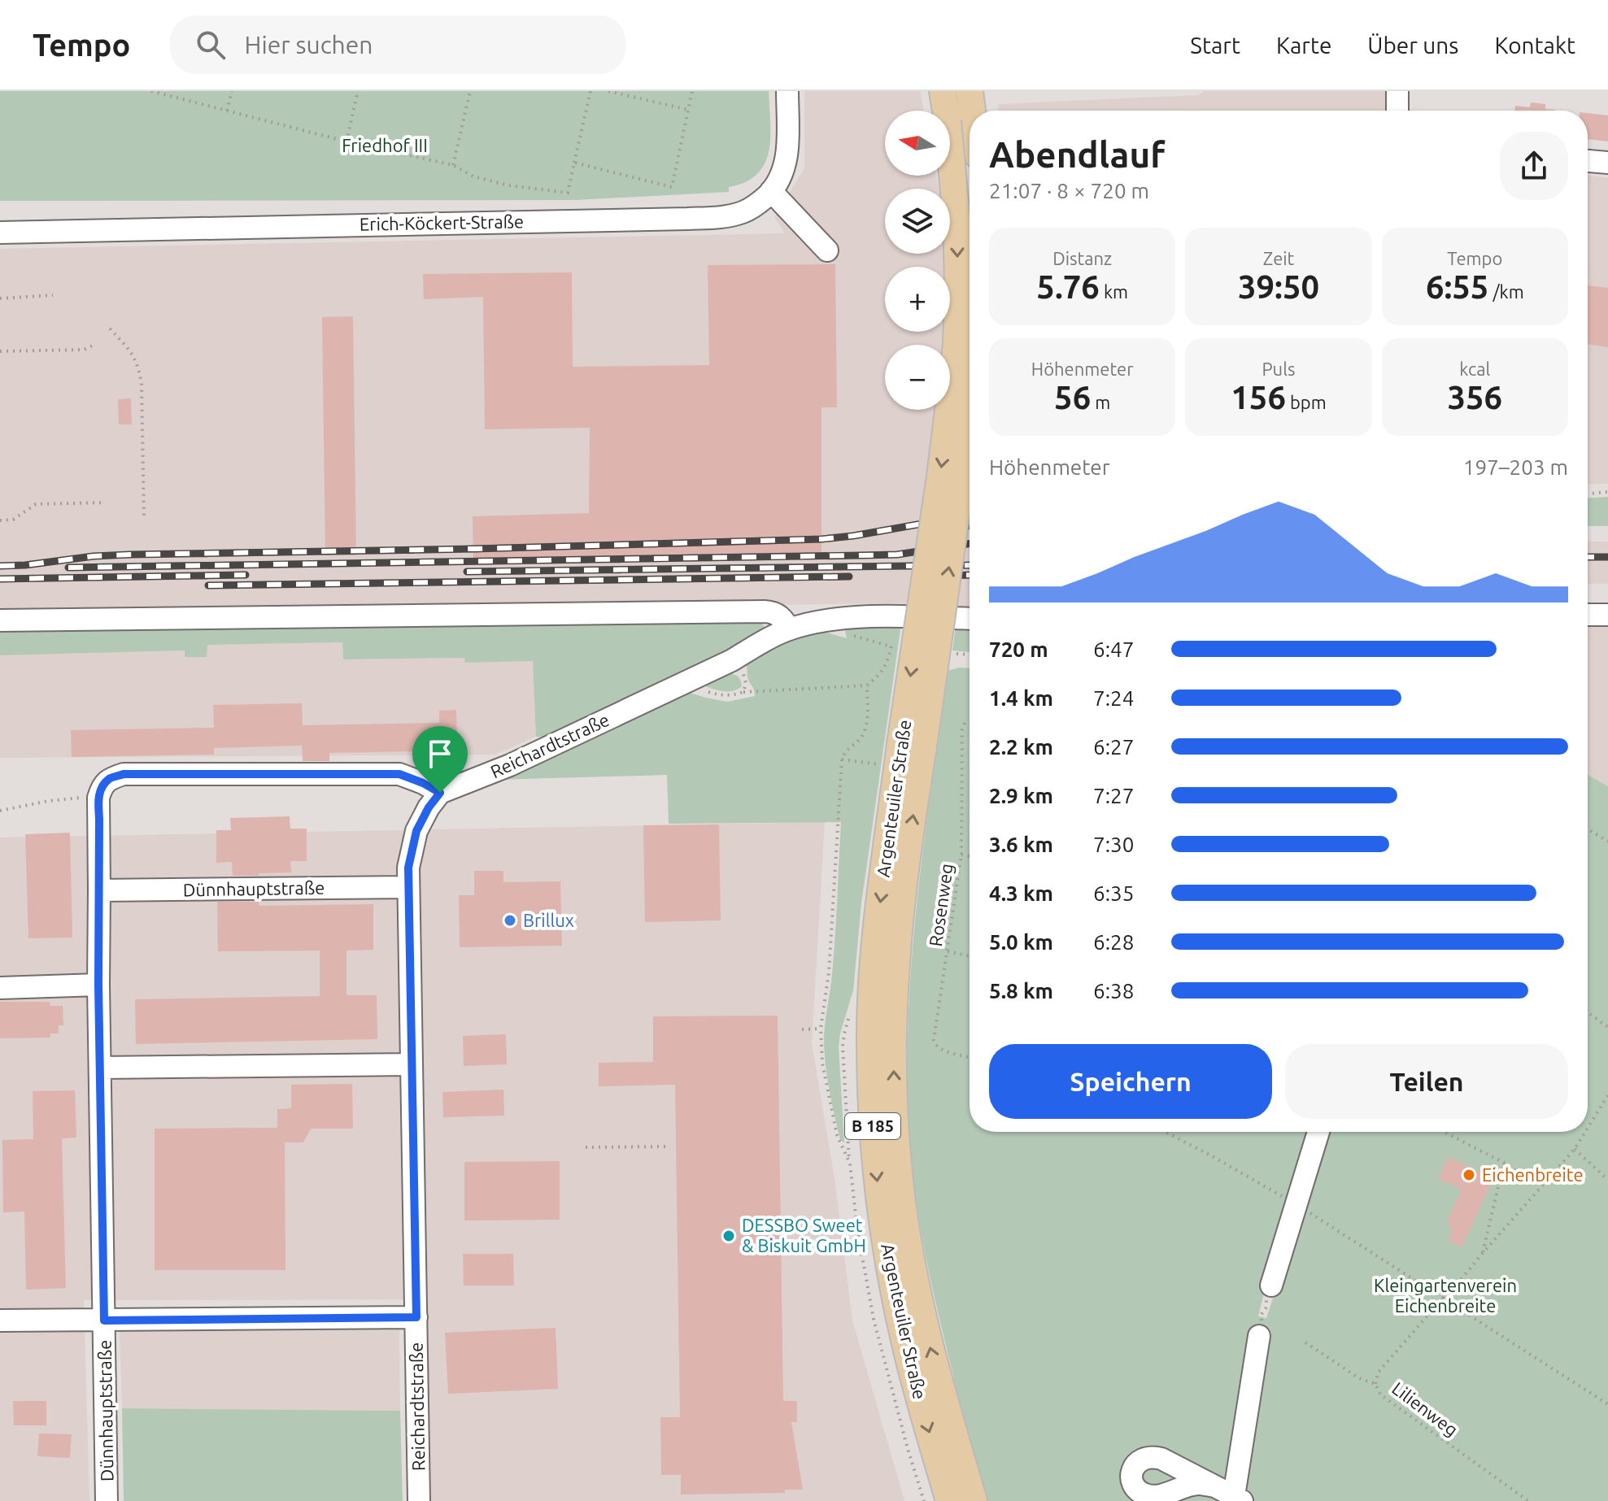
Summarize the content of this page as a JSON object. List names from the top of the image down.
{
  "streets": {
    "main road": ["Argenteuiler Straße", "B 185"],
    "street": ["Erich-Köckert-Straße", "Reichardtstraße", "Dünnhauptstraße"],
    "path": ["Rosenweg", "Lilienweg"]
  },
  "crossings": [
    ["Reichardtstraße", "Dünnhauptstraße"]
  ],
  "parks": ["Friedhof III", "Kleingartenverein Eichenbreite"],
  "places": ["Brillux", "Eichenbreite", "DESSBO Sweet & Biskuit GmbH"],
  "north": "left",
  "page": {
    "header": "Tempo",
    "search": "Hier suchen",
    "nav": [
      "Start",
      "Karte",
      "Über uns",
      "Kontakt"
    ],
    "map_buttons": ["+", "−"],
    "heading": ["Abendlauf", "21:07 · 8 × 720 m"],
    "stats": [
      ["Distanz", "5.76 km"],
      ["Zeit", "39:50"],
      ["Tempo", "6:55 /km"],
      ["Höhenmeter", "56 m"],
      ["Puls", "156 bpm"],
      ["kcal", "356"]
    ],
    "chart": ["Höhenmeter", "197–203 m"],
    "list": [
      {
        "name": "720 m",
        "note": "6:47"
      },
      {
        "name": "1.4 km",
        "note": "7:24"
      },
      {
        "name": "2.2 km",
        "note": "6:27"
      },
      {
        "name": "2.9 km",
        "note": "7:27"
      },
      {
        "name": "3.6 km",
        "note": "7:30"
      },
      {
        "name": "4.3 km",
        "note": "6:35"
      },
      {
        "name": "5.0 km",
        "note": "6:28"
      },
      {
        "name": "5.8 km",
        "note": "6:38"
      }
    ],
    "buttons": ["Speichern", "Teilen"]
  }
}
